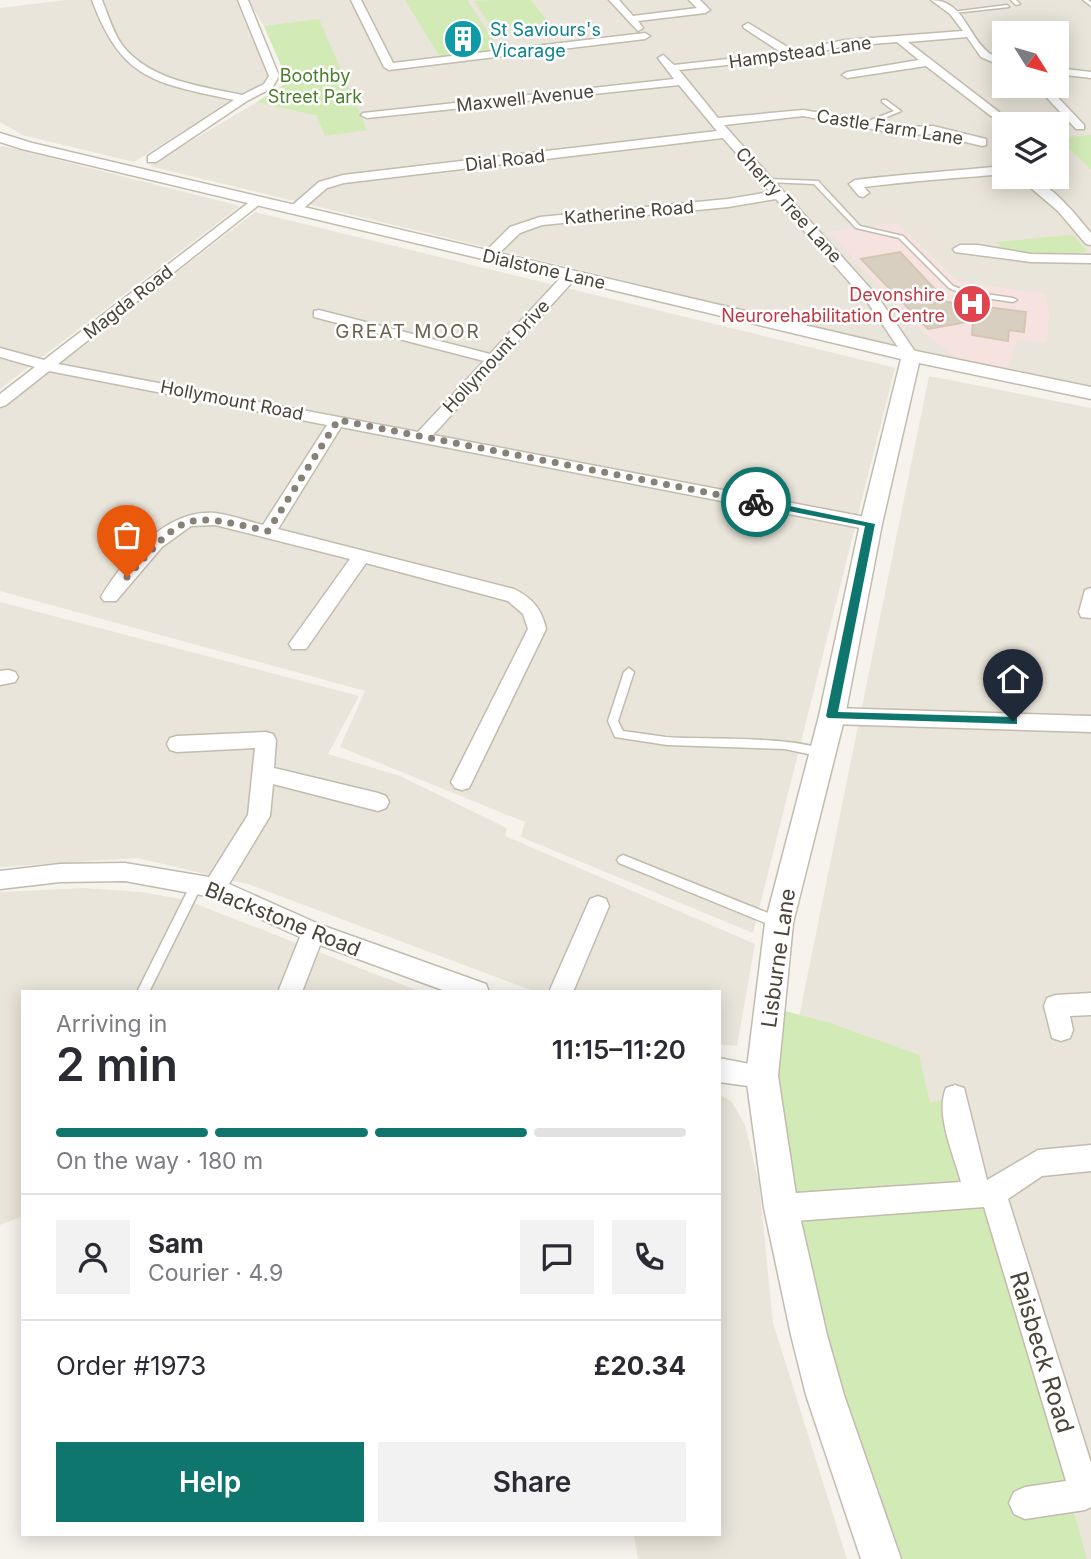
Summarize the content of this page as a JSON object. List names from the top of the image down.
{
  "streets": {
    "street": [
      "Hampstead Lane",
      "Maxwell Avenue",
      "Castle Farm Lane",
      "Dial Road",
      "Cherry Tree Lane",
      "Katherine Road",
      "Dialstone Lane",
      "Magda Road",
      "Hollymount Drive",
      "Hollymount Road",
      "Blackstone Road",
      "Lisburne Lane",
      "Raisbeck Road"
    ]
  },
  "crossings": [
    ["Hampstead Lane", "Cherry Tree Lane"],
    ["Maxwell Avenue", "Cherry Tree Lane"],
    ["Castle Farm Lane", "Cherry Tree Lane"],
    ["Dial Road", "Cherry Tree Lane"],
    ["Dial Road", "Dialstone Lane"],
    ["Cherry Tree Lane", "Katherine Road"],
    ["Cherry Tree Lane", "Dialstone Lane"],
    ["Cherry Tree Lane", "Lisburne Lane"],
    ["Katherine Road", "Dialstone Lane"],
    ["Dialstone Lane", "Magda Road"],
    ["Dialstone Lane", "Hollymount Drive"],
    ["Dialstone Lane", "Lisburne Lane"],
    ["Magda Road", "Hollymount Road"],
    ["Hollymount Drive", "Hollymount Road"],
    ["Hollymount Road", "Lisburne Lane"]
  ],
  "districts": ["GREAT MOOR"],
  "parks": ["Boothby Street Park"],
  "places": {
    "building": ["St Saviours's Vicarage"],
    "hospital": ["Devonshire Neurorehabilitation Centre"]
  },
  "north": "bottom right",
  "page": {
    "heading": ["2 min", "Arriving in", "11:15–11:20"],
    "panel": [
      "Sam",
      "Courier · 4.9",
      "Order #1973",
      "£20.34"
    ],
    "bar": "On the way · 180 m",
    "buttons": ["Help", "Share"]
  }
}
